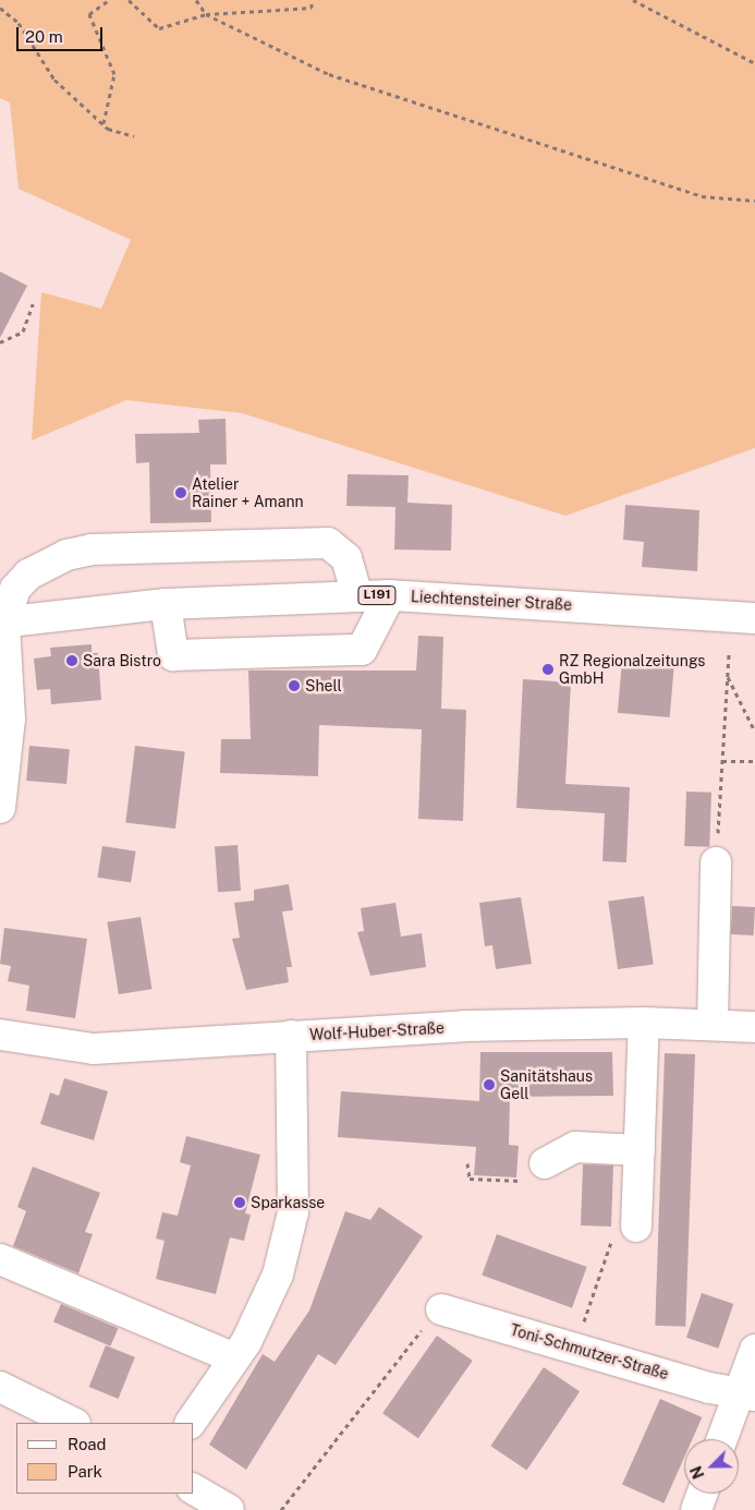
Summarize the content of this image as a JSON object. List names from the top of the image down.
{
  "streets": {
    "street": [
      "L191",
      "Liechtensteiner Straße",
      "Wolf-Huber-Straße",
      "Toni-Schmutzer-Straße"
    ]
  },
  "places": [
    "Atelier Rainer + Amann",
    "Sara Bistro",
    "RZ Regionalzeitungs GmbH",
    "Shell",
    "Sanitätshaus Gell",
    "Sparkasse"
  ],
  "legend": ["Road", "Park"],
  "scale_bar": "20 m",
  "north": "bottom left"
}
